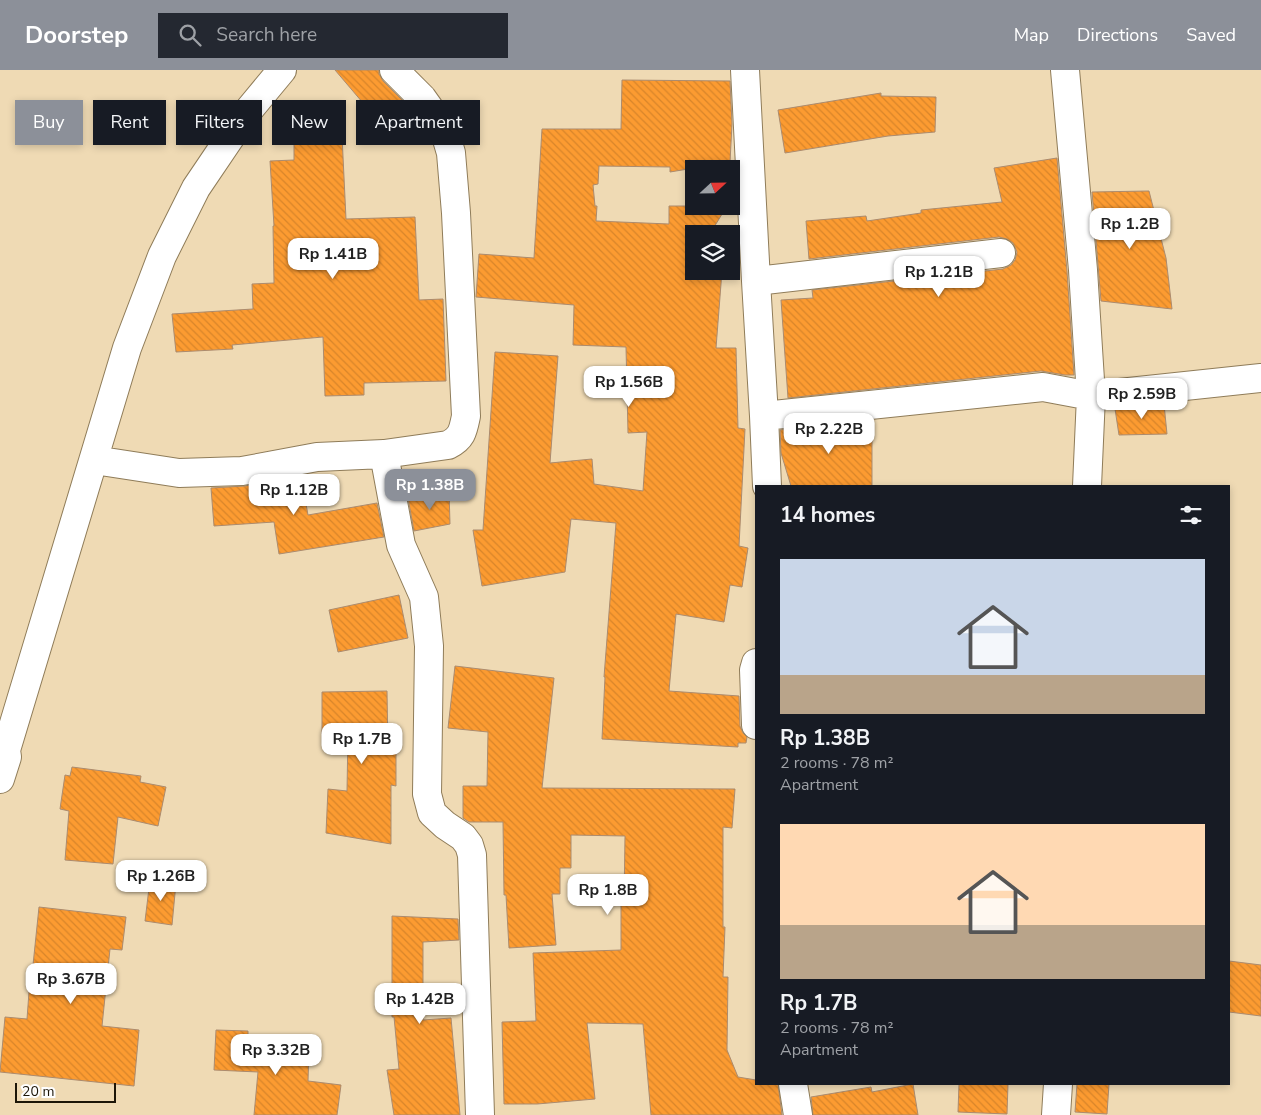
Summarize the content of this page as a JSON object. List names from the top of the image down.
{
  "scale_bar": "20 m",
  "north": "right",
  "page": {
    "header": "Doorstep",
    "search": "Search here",
    "nav": ["Map", "Directions", "Saved"],
    "chip": [
      "Buy",
      "Rent",
      "Filters",
      "New",
      "Apartment"
    ],
    "price": [
      "Rp 1.2B",
      "Rp 1.41B",
      "Rp 1.21B",
      "Rp 1.56B",
      "Rp 2.59B",
      "Rp 2.22B",
      "Rp 1.38B",
      "Rp 1.12B",
      "Rp 1.7B",
      "Rp 1.26B",
      "Rp 1.8B",
      "Rp 3.67B",
      "Rp 1.42B",
      "Rp 3.32B"
    ],
    "heading": "14 homes",
    "list": [
      {
        "name": "Rp 1.38B",
        "note": "2 rooms · 78 m² · Apartment"
      },
      {
        "name": "Rp 1.7B",
        "note": "2 rooms · 78 m² · Apartment"
      }
    ],
    "scale": "20 m"
  }
}
